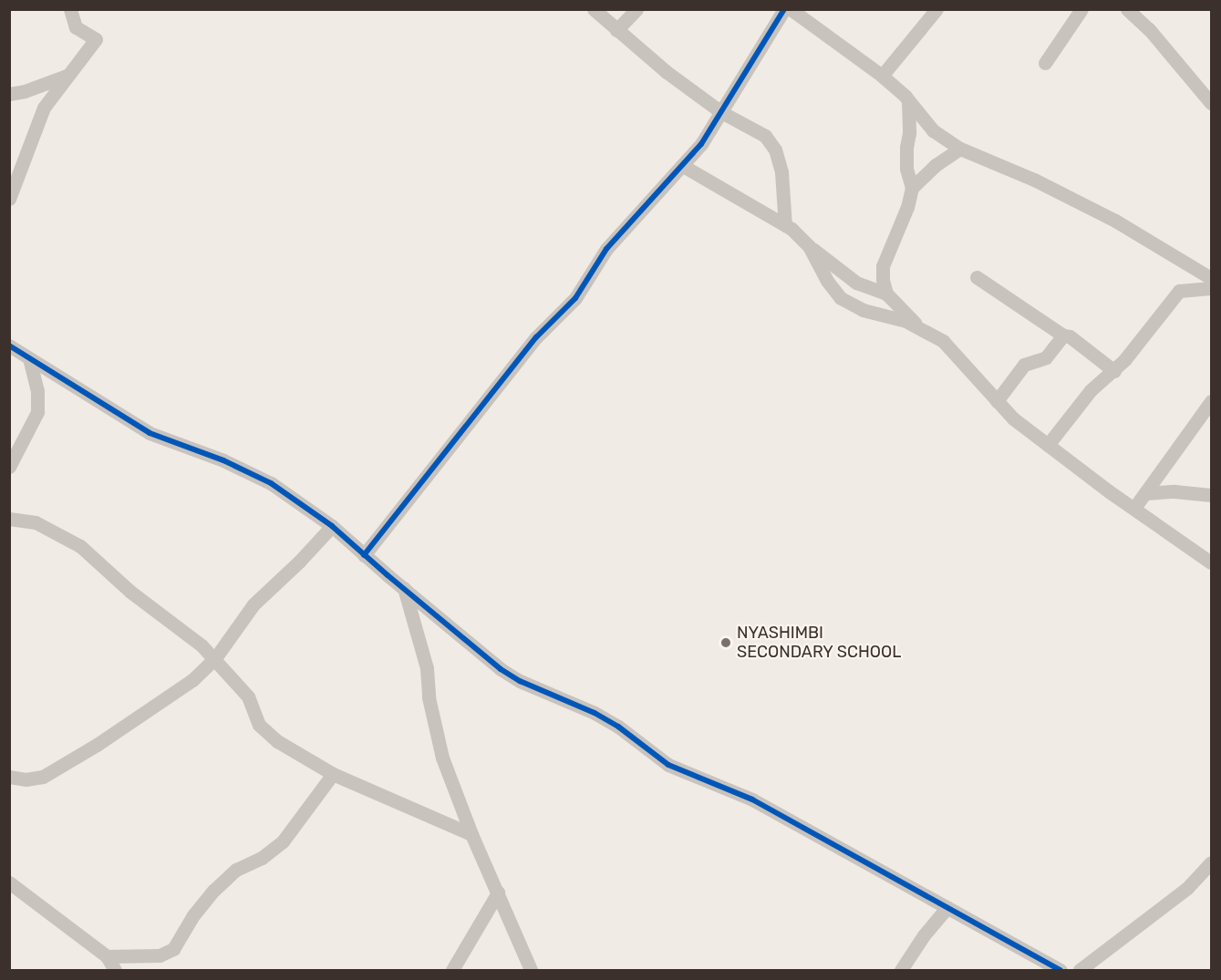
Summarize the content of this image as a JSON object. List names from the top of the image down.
{
  "places": ["NYASHIMBI SECONDARY SCHOOL"]
}
